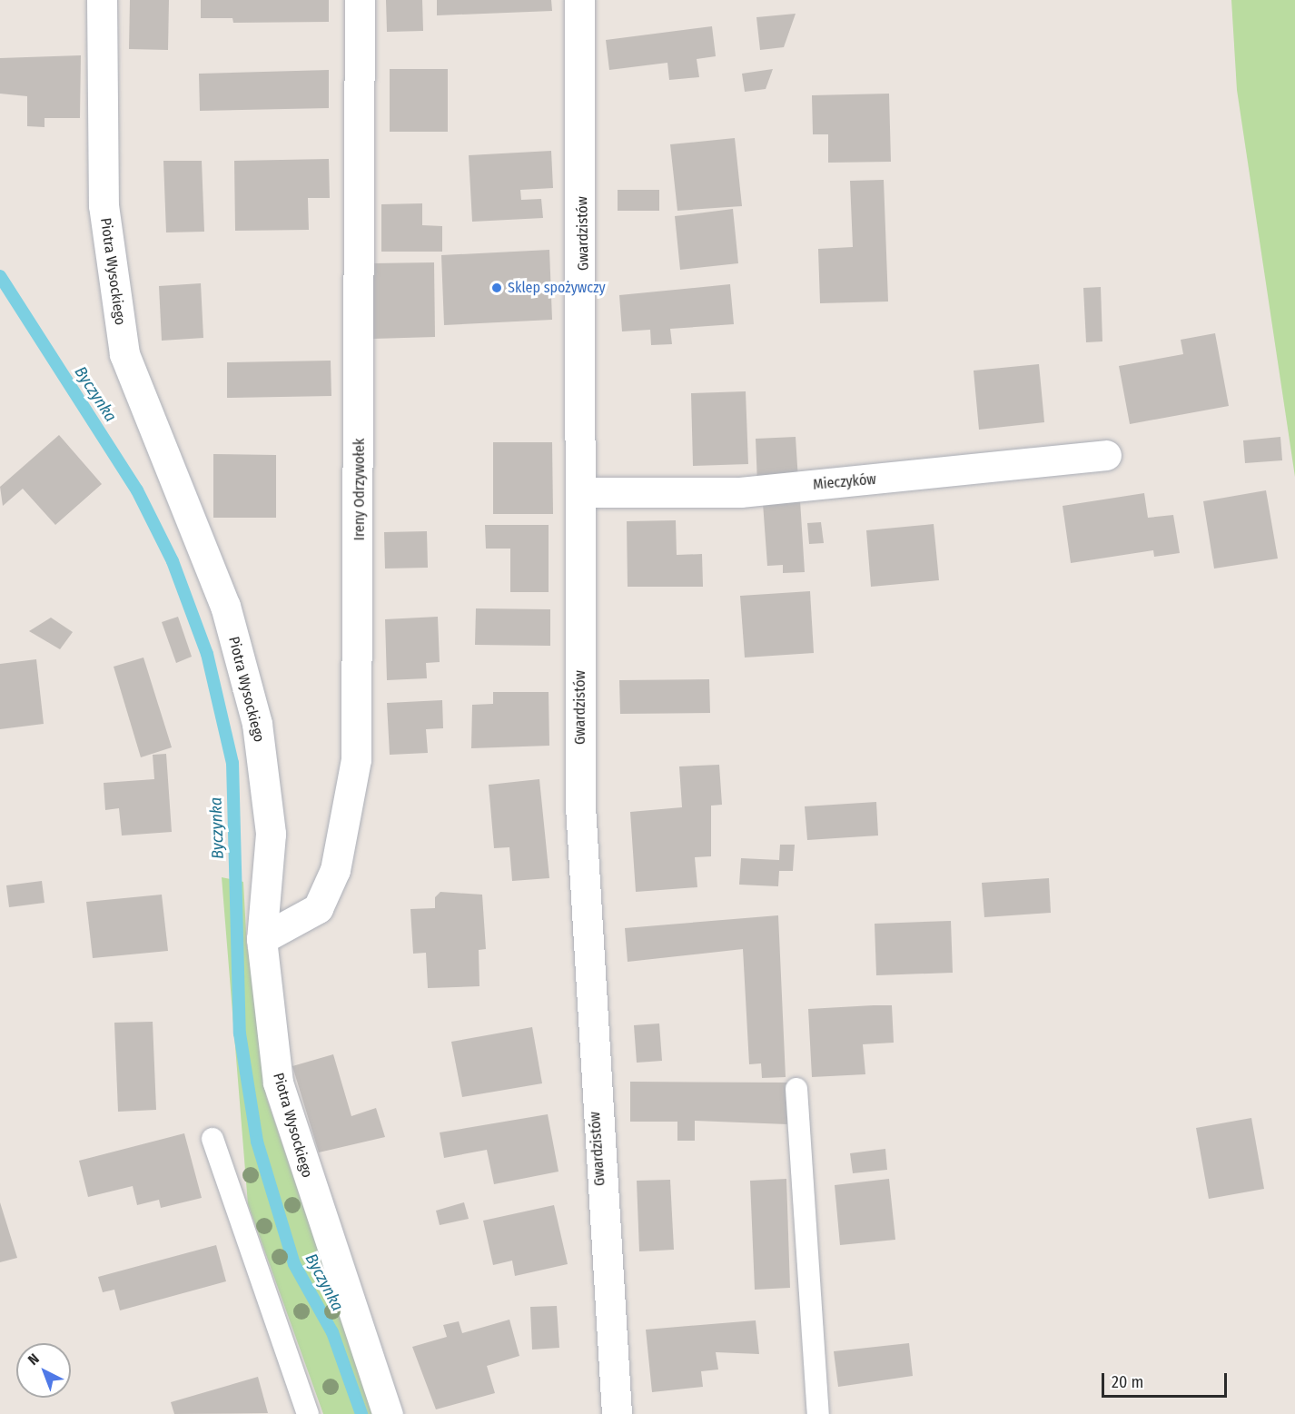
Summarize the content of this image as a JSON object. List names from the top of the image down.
{
  "streets": {
    "street": [
      "Gwardzistów",
      "Piotra Wysockiego",
      "Mieczyków",
      "Ireny Odrzywołek"
    ]
  },
  "crossings": [
    ["Gwardzistów", "Mieczyków"],
    ["Piotra Wysockiego", "Ireny Odrzywołek"]
  ],
  "water": ["Byczynka"],
  "places": ["Sklep spożywczy"],
  "scale_bar": "20 m",
  "north": "top left"
}
